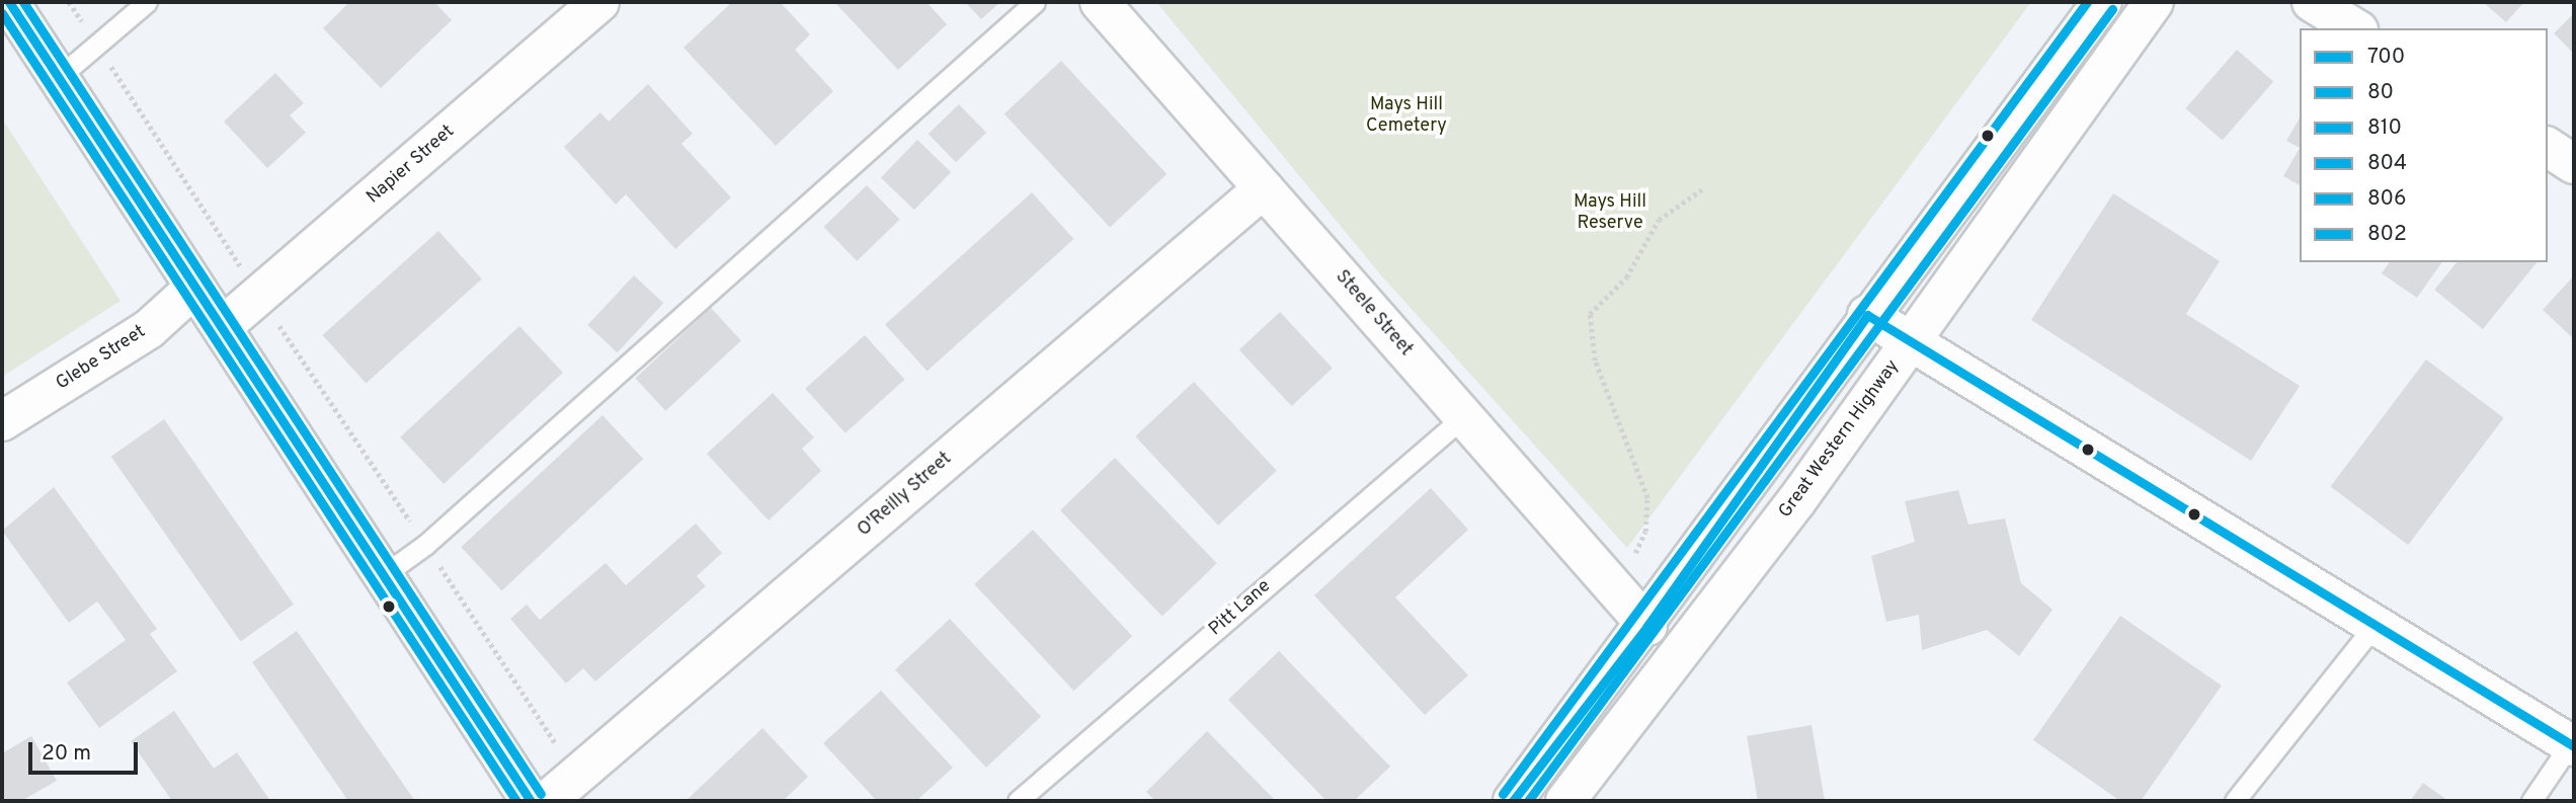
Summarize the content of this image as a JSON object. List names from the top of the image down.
{
  "streets": {
    "main road": [
      "Napier Street",
      "Steele Street",
      "Glebe Street",
      "Great Western Highway",
      "O'Reilly Street"
    ],
    "lane": ["Pitt Lane"]
  },
  "crossings": [
    ["Steele Street", "O'Reilly Street"],
    ["Steele Street", "Pitt Lane"]
  ],
  "parks": ["Mays Hill Cemetery", "Mays Hill Reserve"],
  "lines": [
    "transit line 810",
    "transit line 804",
    "transit line 802",
    "transit line 80",
    "transit line 806",
    "transit line 700"
  ],
  "legend": [
    "700",
    "80",
    "810",
    "804",
    "806",
    "802"
  ],
  "scale_bar": "20 m"
}
